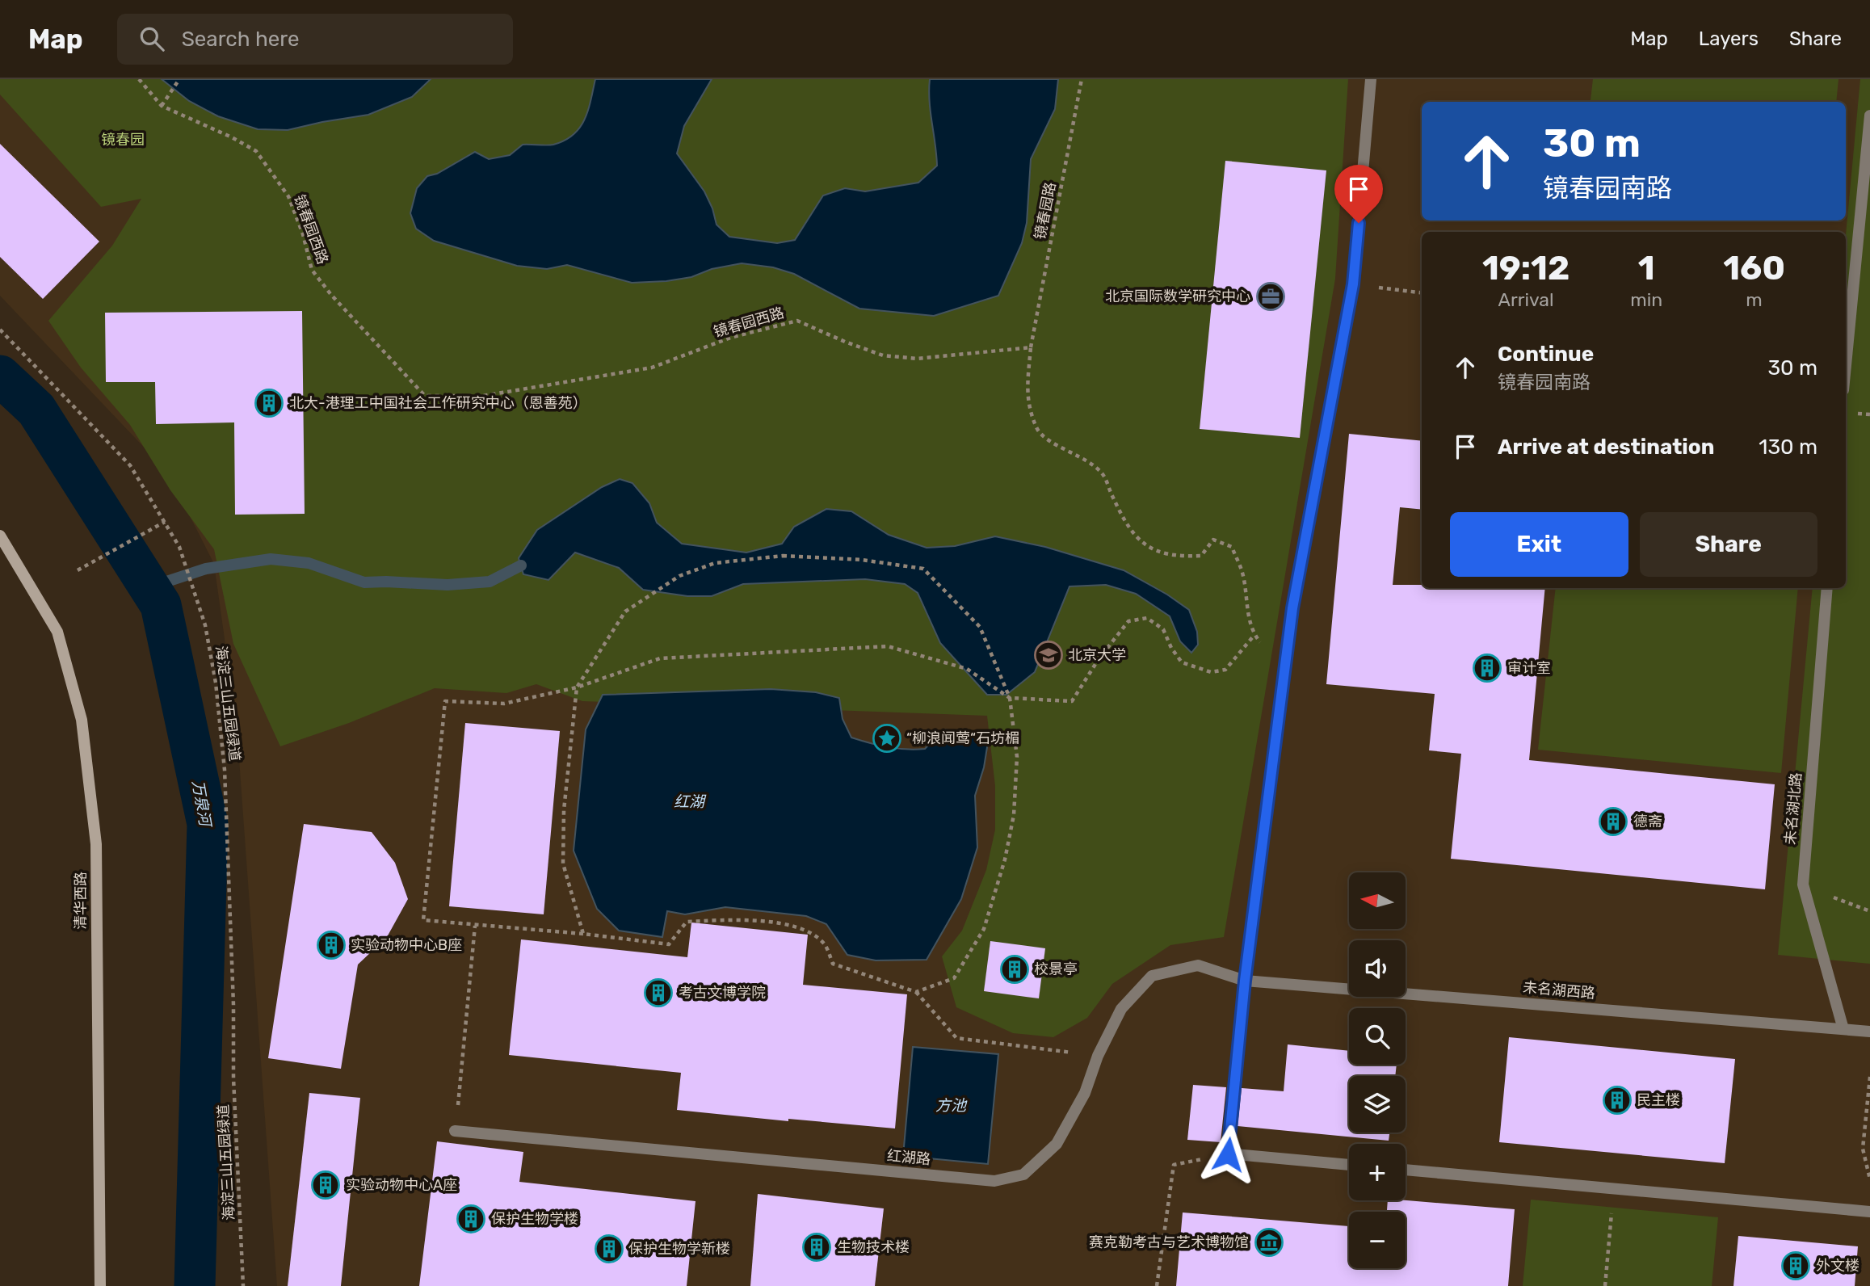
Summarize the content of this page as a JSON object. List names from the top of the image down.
{
  "streets": {
    "main road": ["清华西路"],
    "lane": ["未名湖北路", "未名湖西路", "红湖路"],
    "path": ["镜春园路", "镜春园西路", "海淀三山五园绿道"]
  },
  "crossings": [
    ["镜春园路", "镜春园西路"],
    ["未名湖北路", "未名湖西路"],
    ["未名湖西路", "红湖路"]
  ],
  "water": ["红湖", "万泉河", "方池"],
  "parks": ["镜春园"],
  "places": {
    "office": ["北京国际数学研究中心"],
    "building": [
      "北大-港理工中国社会工作研究中心（恩善苑）",
      "审计室",
      "德斋",
      "实验动物中心B座",
      "校景亭",
      "考古文博学院",
      "民主楼",
      "实验动物中心A座",
      "保护生物学楼",
      "生物技术楼",
      "保护生物学新楼",
      "外文楼"
    ],
    "school or university": ["北京大学"],
    "place": ["“柳浪闻莺“石坊楣"],
    "museum": ["赛克勒考古与艺术博物馆"]
  },
  "north": "left",
  "page": {
    "header": "Map",
    "search": "Search here",
    "nav": ["Map", "Layers", "Share"],
    "turn": ["30 m", "镜春园南路"],
    "eta": [
      "19:12",
      "Arrival",
      "1",
      "min",
      "160",
      "m"
    ],
    "list": [
      {
        "name": "Continue",
        "note": "镜春园南路",
        "value": "30 m"
      },
      {
        "name": "Arrive at destination",
        "value": "130 m"
      }
    ],
    "buttons": ["Exit", "Share"],
    "map_buttons": ["+", "−"]
  }
}
